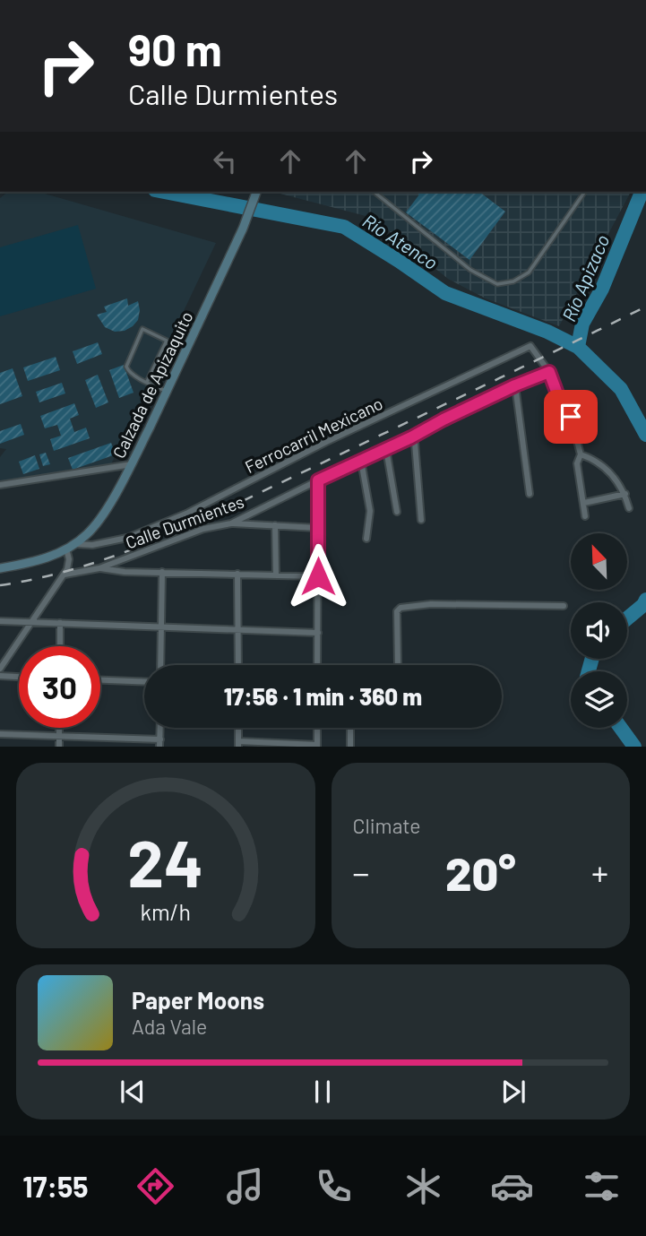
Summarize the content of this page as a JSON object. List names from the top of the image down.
{
  "streets": {
    "main road": ["Calzada de Apizaquito"],
    "street": ["Ferrocarril Mexicano", "Calle Durmientes"]
  },
  "crossings": [
    ["Calzada de Apizaquito", "Ferrocarril Mexicano"],
    ["Ferrocarril Mexicano", "Calle Durmientes"]
  ],
  "water": ["Río Atenco", "Río Apizaco"],
  "north": "top left",
  "page": {
    "turn": ["90 m", "Calle Durmientes"],
    "limit": "30",
    "trip": "17:56 · 1 min · 360 m",
    "tile": "Climate",
    "heat": ["−", "20°", "+"],
    "song": ["Paper Moons", "Ada Vale"],
    "tabs": "17:55",
    "gauge": ["24", "km/h"]
  }
}
